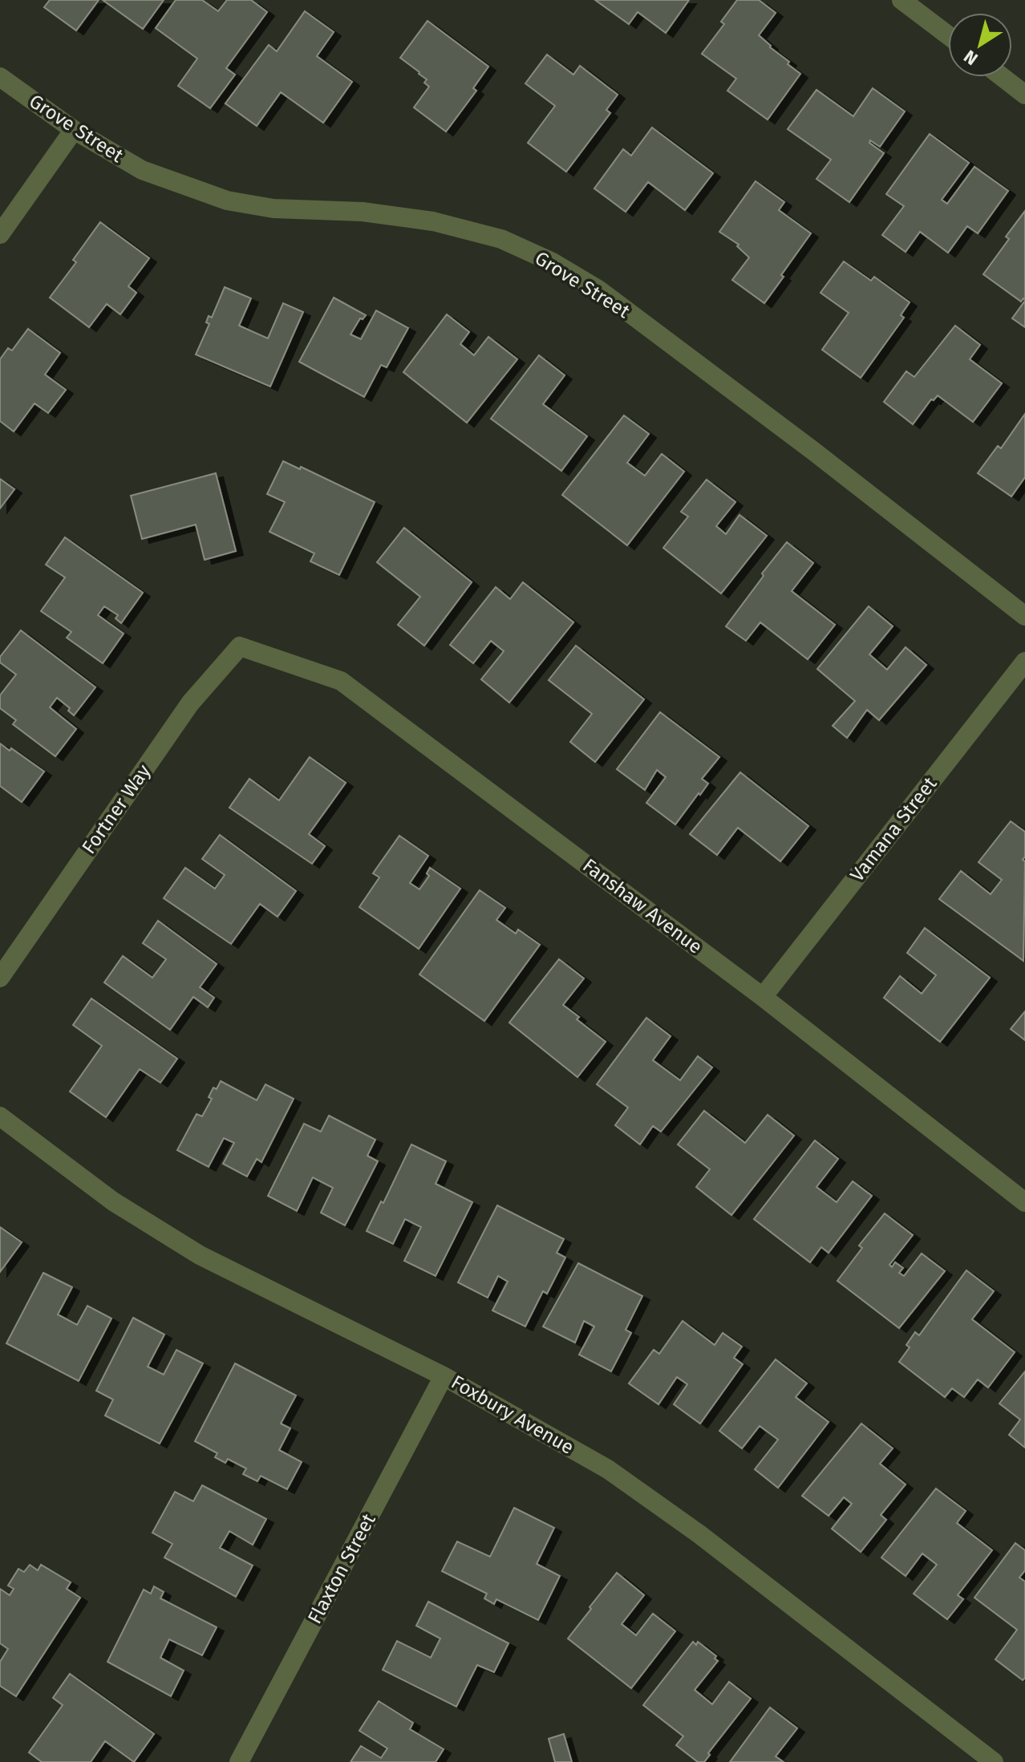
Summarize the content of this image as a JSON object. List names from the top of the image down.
{
  "streets": {
    "street": [
      "Grove Street",
      "Fortner Way",
      "Vamana Street",
      "Fanshaw Avenue",
      "Foxbury Avenue",
      "Flaxton Street"
    ]
  },
  "crossings": [
    ["Fortner Way", "Fanshaw Avenue"],
    ["Vamana Street", "Fanshaw Avenue"],
    ["Foxbury Avenue", "Flaxton Street"]
  ],
  "north": "bottom left"
}
